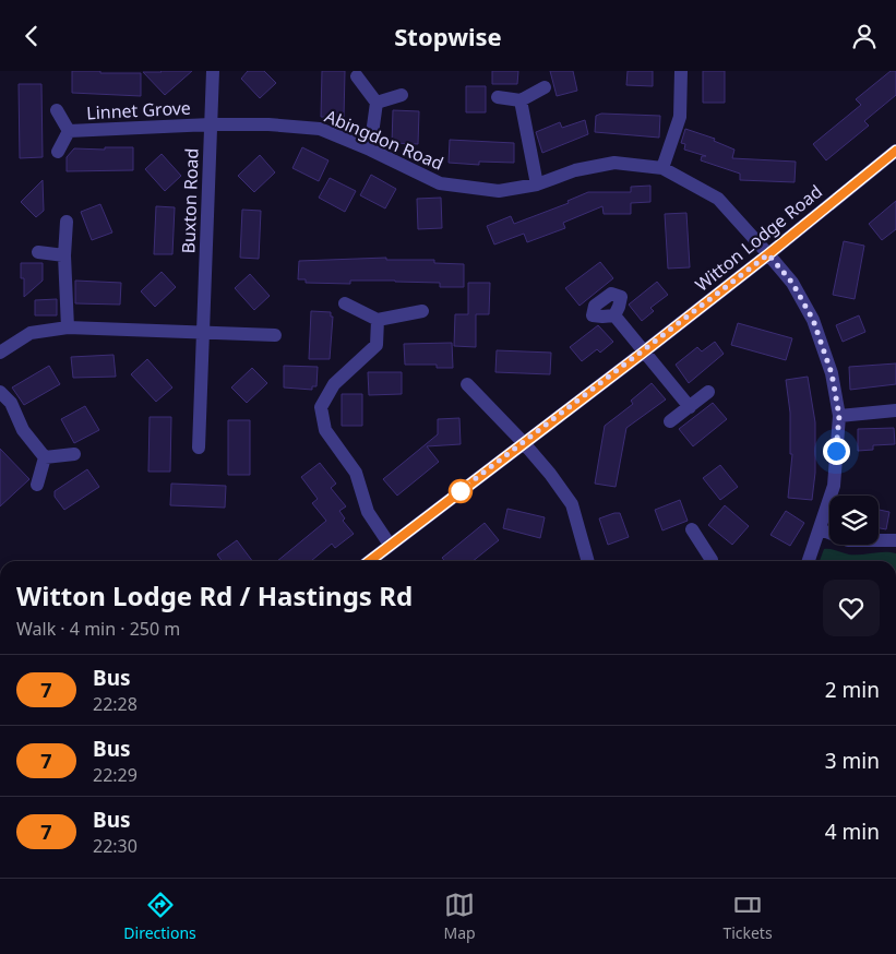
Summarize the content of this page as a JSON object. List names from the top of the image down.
{
  "streets": {
    "street": [
      "Linnet Grove",
      "Abingdon Road",
      "Buxton Road",
      "Witton Lodge Road"
    ]
  },
  "crossings": [
    ["Linnet Grove", "Abingdon Road"],
    ["Linnet Grove", "Buxton Road"],
    ["Abingdon Road", "Buxton Road"],
    ["Abingdon Road", "Witton Lodge Road"]
  ],
  "lines": ["bus line 7"],
  "page": {
    "header": "Stopwise",
    "heading": ["Witton Lodge Rd / Hastings Rd", "Walk · 4 min · 250 m"],
    "list": [
      {
        "mark": "7",
        "name": "Bus",
        "note": "22:28",
        "value": "2 min"
      },
      {
        "mark": "7",
        "name": "Bus",
        "note": "22:29",
        "value": "3 min"
      },
      {
        "mark": "7",
        "name": "Bus",
        "note": "22:30",
        "value": "4 min"
      }
    ],
    "tabs": ["Directions", "Map", "Tickets"]
  }
}
